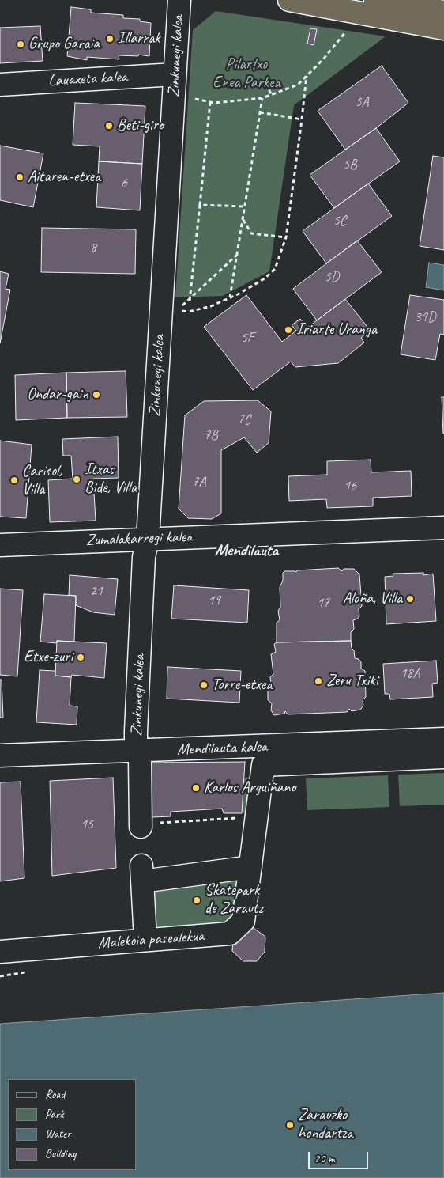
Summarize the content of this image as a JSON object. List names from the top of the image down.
{
  "streets": {
    "street": [
      "Zinkunegi kalea",
      "Lauaxeta kalea",
      "Zumalakarregi kalea",
      "Mendilauta kalea",
      "Malekoia pasealekua"
    ]
  },
  "crossings": [
    ["Zinkunegi kalea", "Lauaxeta kalea"],
    ["Zinkunegi kalea", "Zumalakarregi kalea"],
    ["Zinkunegi kalea", "Mendilauta kalea"]
  ],
  "districts": ["Mendilauta"],
  "parks": ["Pilartxo Enea Parkea"],
  "places": [
    "Illarrak",
    "Grupo Garaia",
    "Beti-giro",
    "Aitaren-etxea",
    "Iriarte Uranga",
    "Ondar-gain",
    "Itxas Bide, Villa",
    "Carisol, Villa",
    "Aloña, Villa",
    "Etxe-zuri",
    "Zeru Txiki",
    "Torre-etxea",
    "Karlos Arguiñano",
    "Skatepark de Zarautz",
    "Zarauzko hondartza"
  ],
  "house_numbers": [
    "5A",
    "5B",
    "6",
    "5C",
    "8",
    "5D",
    "39D",
    "5F",
    "7C",
    "7B",
    "7A",
    "16",
    "21",
    "19",
    "17",
    "18A",
    "15"
  ],
  "legend": [
    "Road",
    "Park",
    "Water",
    "Building"
  ],
  "scale_bar": "20 m"
}
